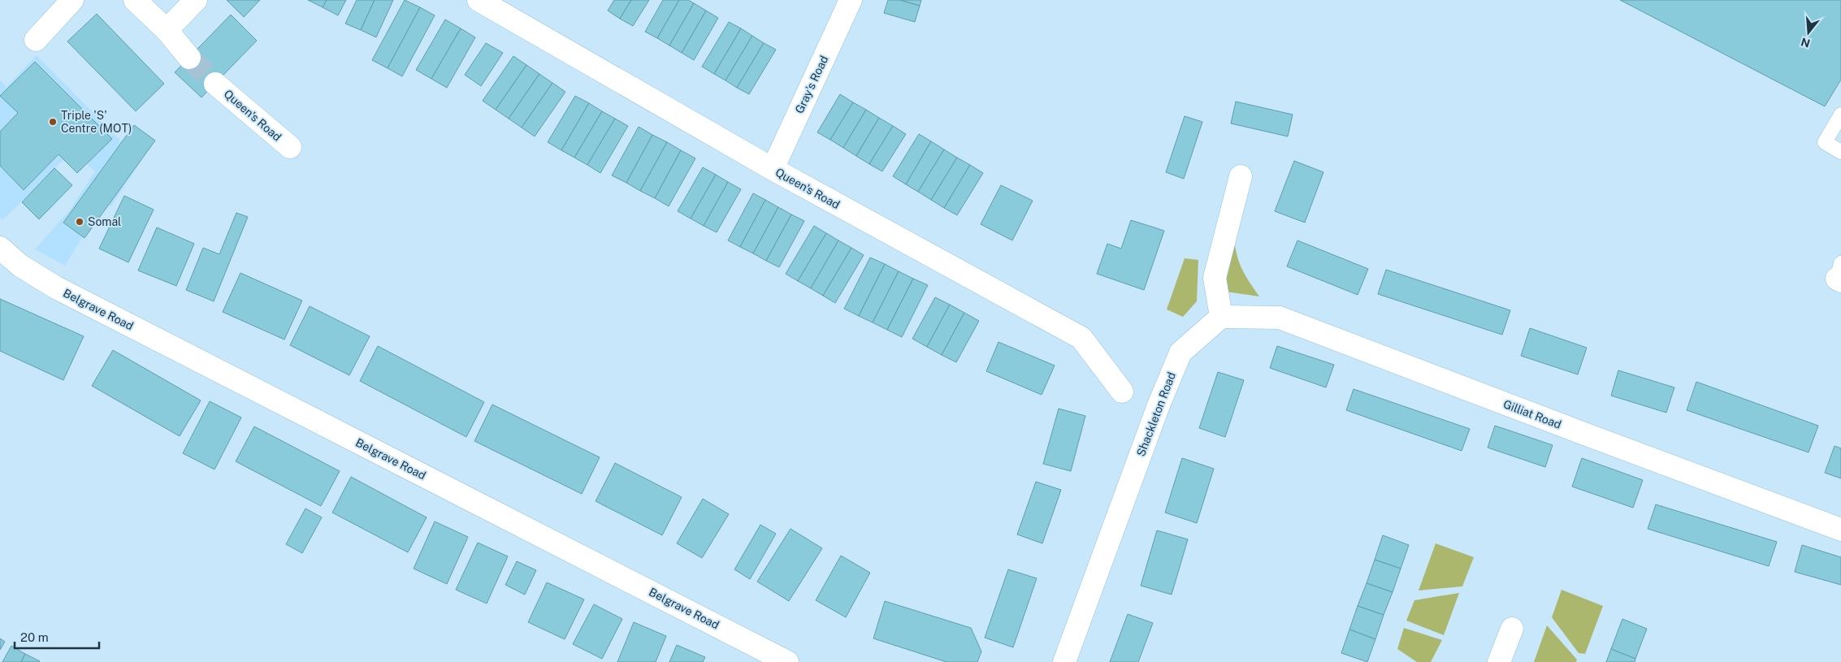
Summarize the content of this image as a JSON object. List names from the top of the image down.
{
  "streets": {
    "street": [
      "Gray's Road",
      "Queen's Road",
      "Belgrave Road",
      "Shackleton Road",
      "Gilliat Road"
    ]
  },
  "crossings": [
    ["Gray's Road", "Queen's Road"],
    ["Shackleton Road", "Gilliat Road"]
  ],
  "places": ["Triple 'S' Centre (MOT)", "Somal"],
  "scale_bar": "20 m",
  "north": "bottom"
}
